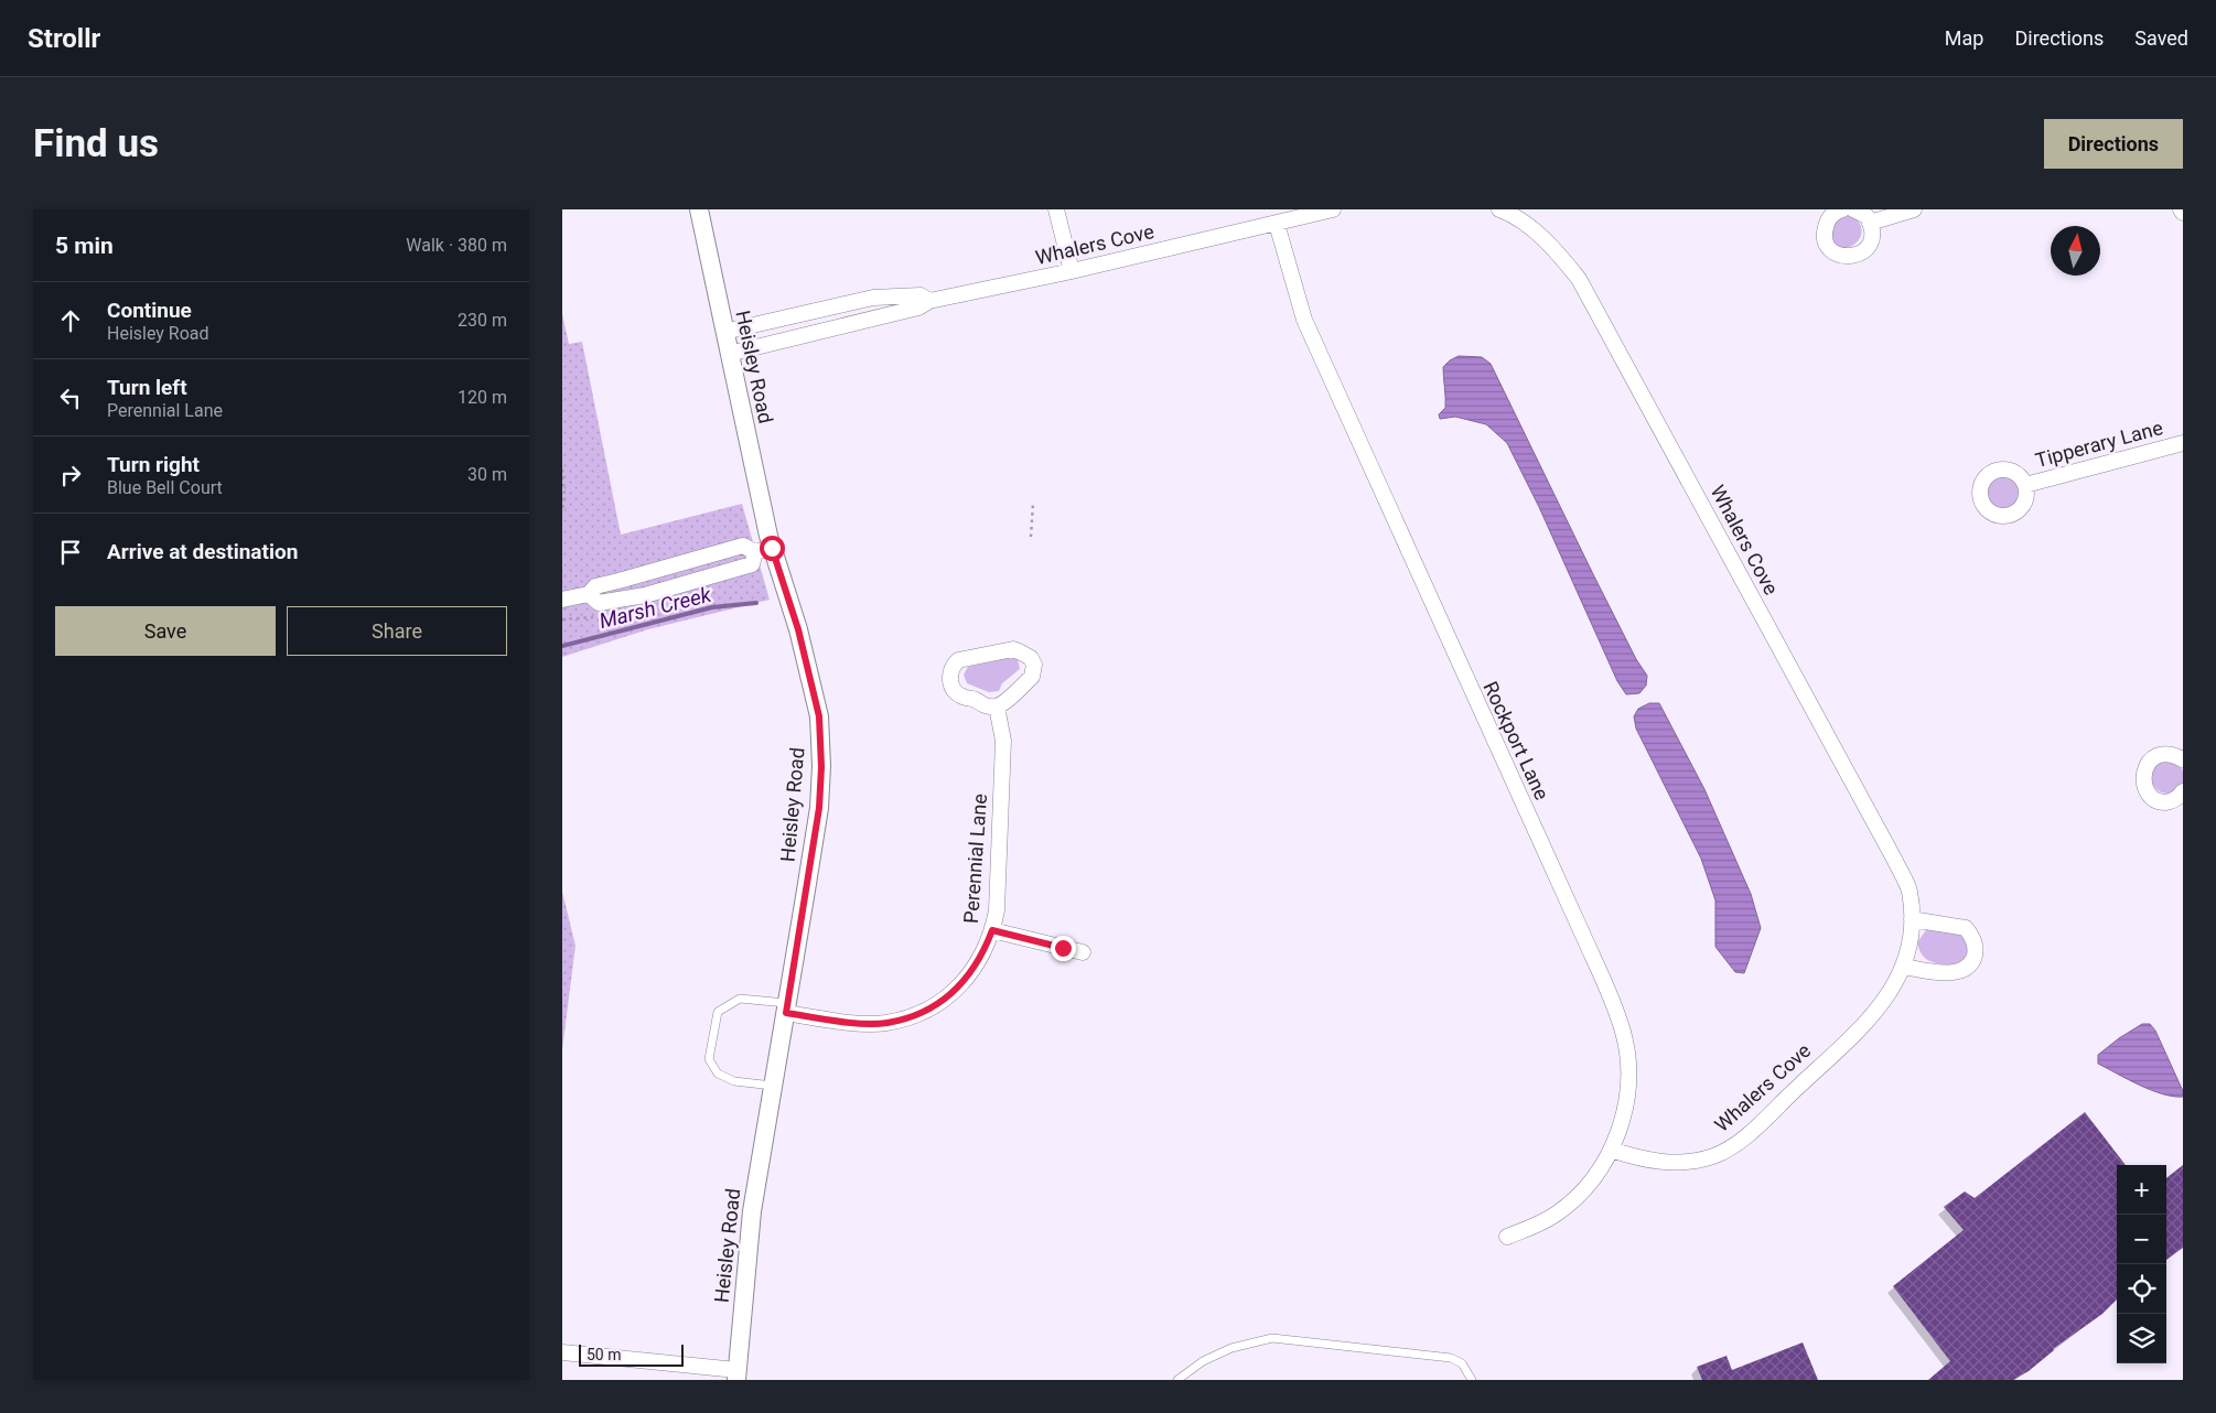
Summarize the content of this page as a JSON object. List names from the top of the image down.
{
  "streets": {
    "street": [
      "Whalers Cove",
      "Heisley Road",
      "Tipperary Lane",
      "Rockport Lane",
      "Perennial Lane"
    ]
  },
  "crossings": [
    ["Whalers Cove", "Heisley Road"],
    ["Whalers Cove", "Rockport Lane"],
    ["Heisley Road", "Perennial Lane"]
  ],
  "water": ["Marsh Creek"],
  "scale_bar": "50 m",
  "north": "top",
  "page": {
    "header": "Strollr",
    "nav": ["Map", "Directions", "Saved"],
    "buttons": [
      "Directions",
      ["Save", "Share"]
    ],
    "title": "Find us",
    "heading": ["5 min", "Walk · 380 m"],
    "list": [
      ["Continue", "Heisley Road", "230 m"],
      ["Turn left", "Perennial Lane", "120 m"],
      ["Turn right", "Blue Bell Court", "30 m"],
      "Arrive at destination"
    ],
    "map_buttons": ["+", "−"],
    "scale": "50 m"
  }
}
